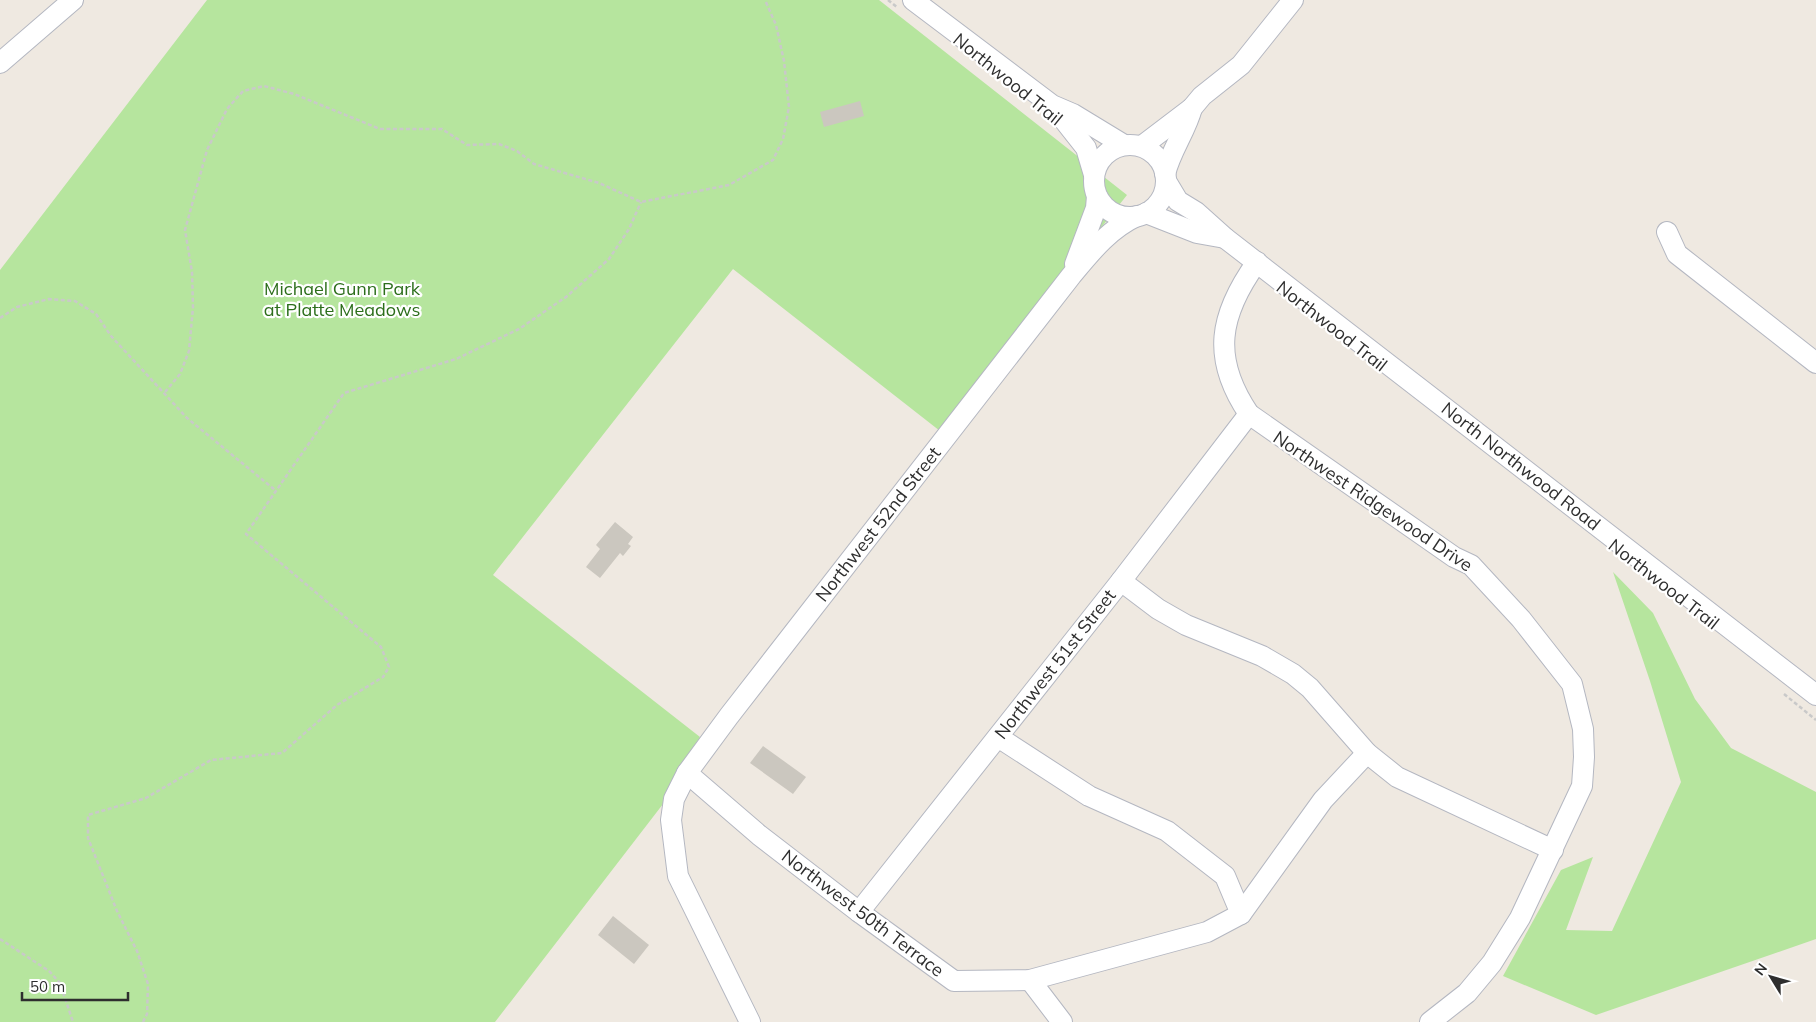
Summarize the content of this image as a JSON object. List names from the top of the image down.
{
  "streets": {
    "street": [
      "North Northwood Road",
      "Northwest Ridgewood Drive",
      "Northwest 52nd Street",
      "Northwest 51st Street",
      "Northwest 50th Terrace"
    ]
  },
  "crossings": [
    ["North Northwood Road", "Northwest Ridgewood Drive"],
    ["North Northwood Road", "Northwest 52nd Street"],
    ["Northwest Ridgewood Drive", "Northwest 51st Street"],
    ["Northwest 52nd Street", "Northwest 50th Terrace"],
    ["Northwest 51st Street", "Northwest 50th Terrace"]
  ],
  "parks": ["Michael Gunn Park at Platte Meadows"],
  "scale_bar": "50 m",
  "north": "top left"
}
